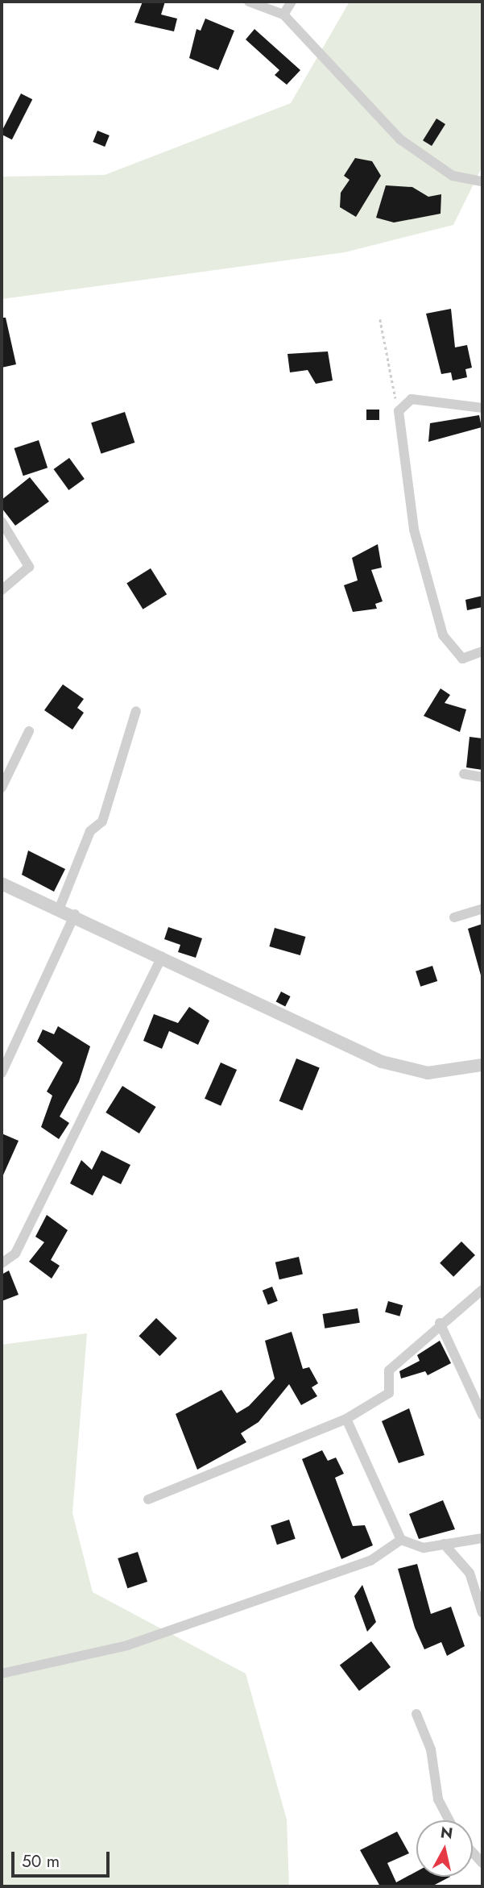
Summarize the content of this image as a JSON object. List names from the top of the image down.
{
  "scale_bar": "50 m",
  "north": "top"
}
